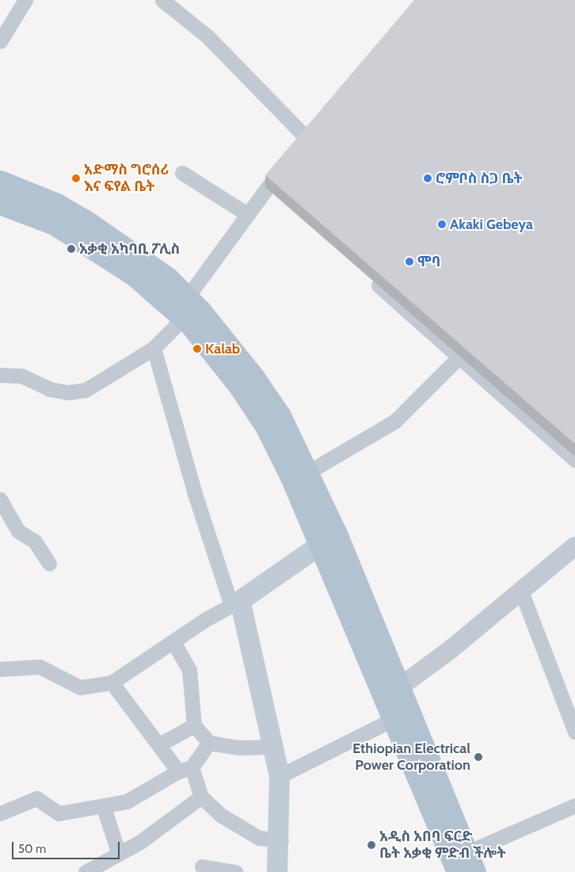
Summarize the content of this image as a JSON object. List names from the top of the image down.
{
  "places": [
    "አድማስ ግሮሰሪ እና ፍየል ቤት",
    "ሮምቦስ ስጋ ቤት",
    "Akaki Gebeya",
    "አቃቂ አካባቢ ፖሊስ",
    "ሞባ",
    "Kalab",
    "Ethiopian Electrical Power Corporation",
    "አዲስ አበባ ፍርድ ቤት አቃቂ ምድብ ችሎት"
  ],
  "scale_bar": "50 m"
}
